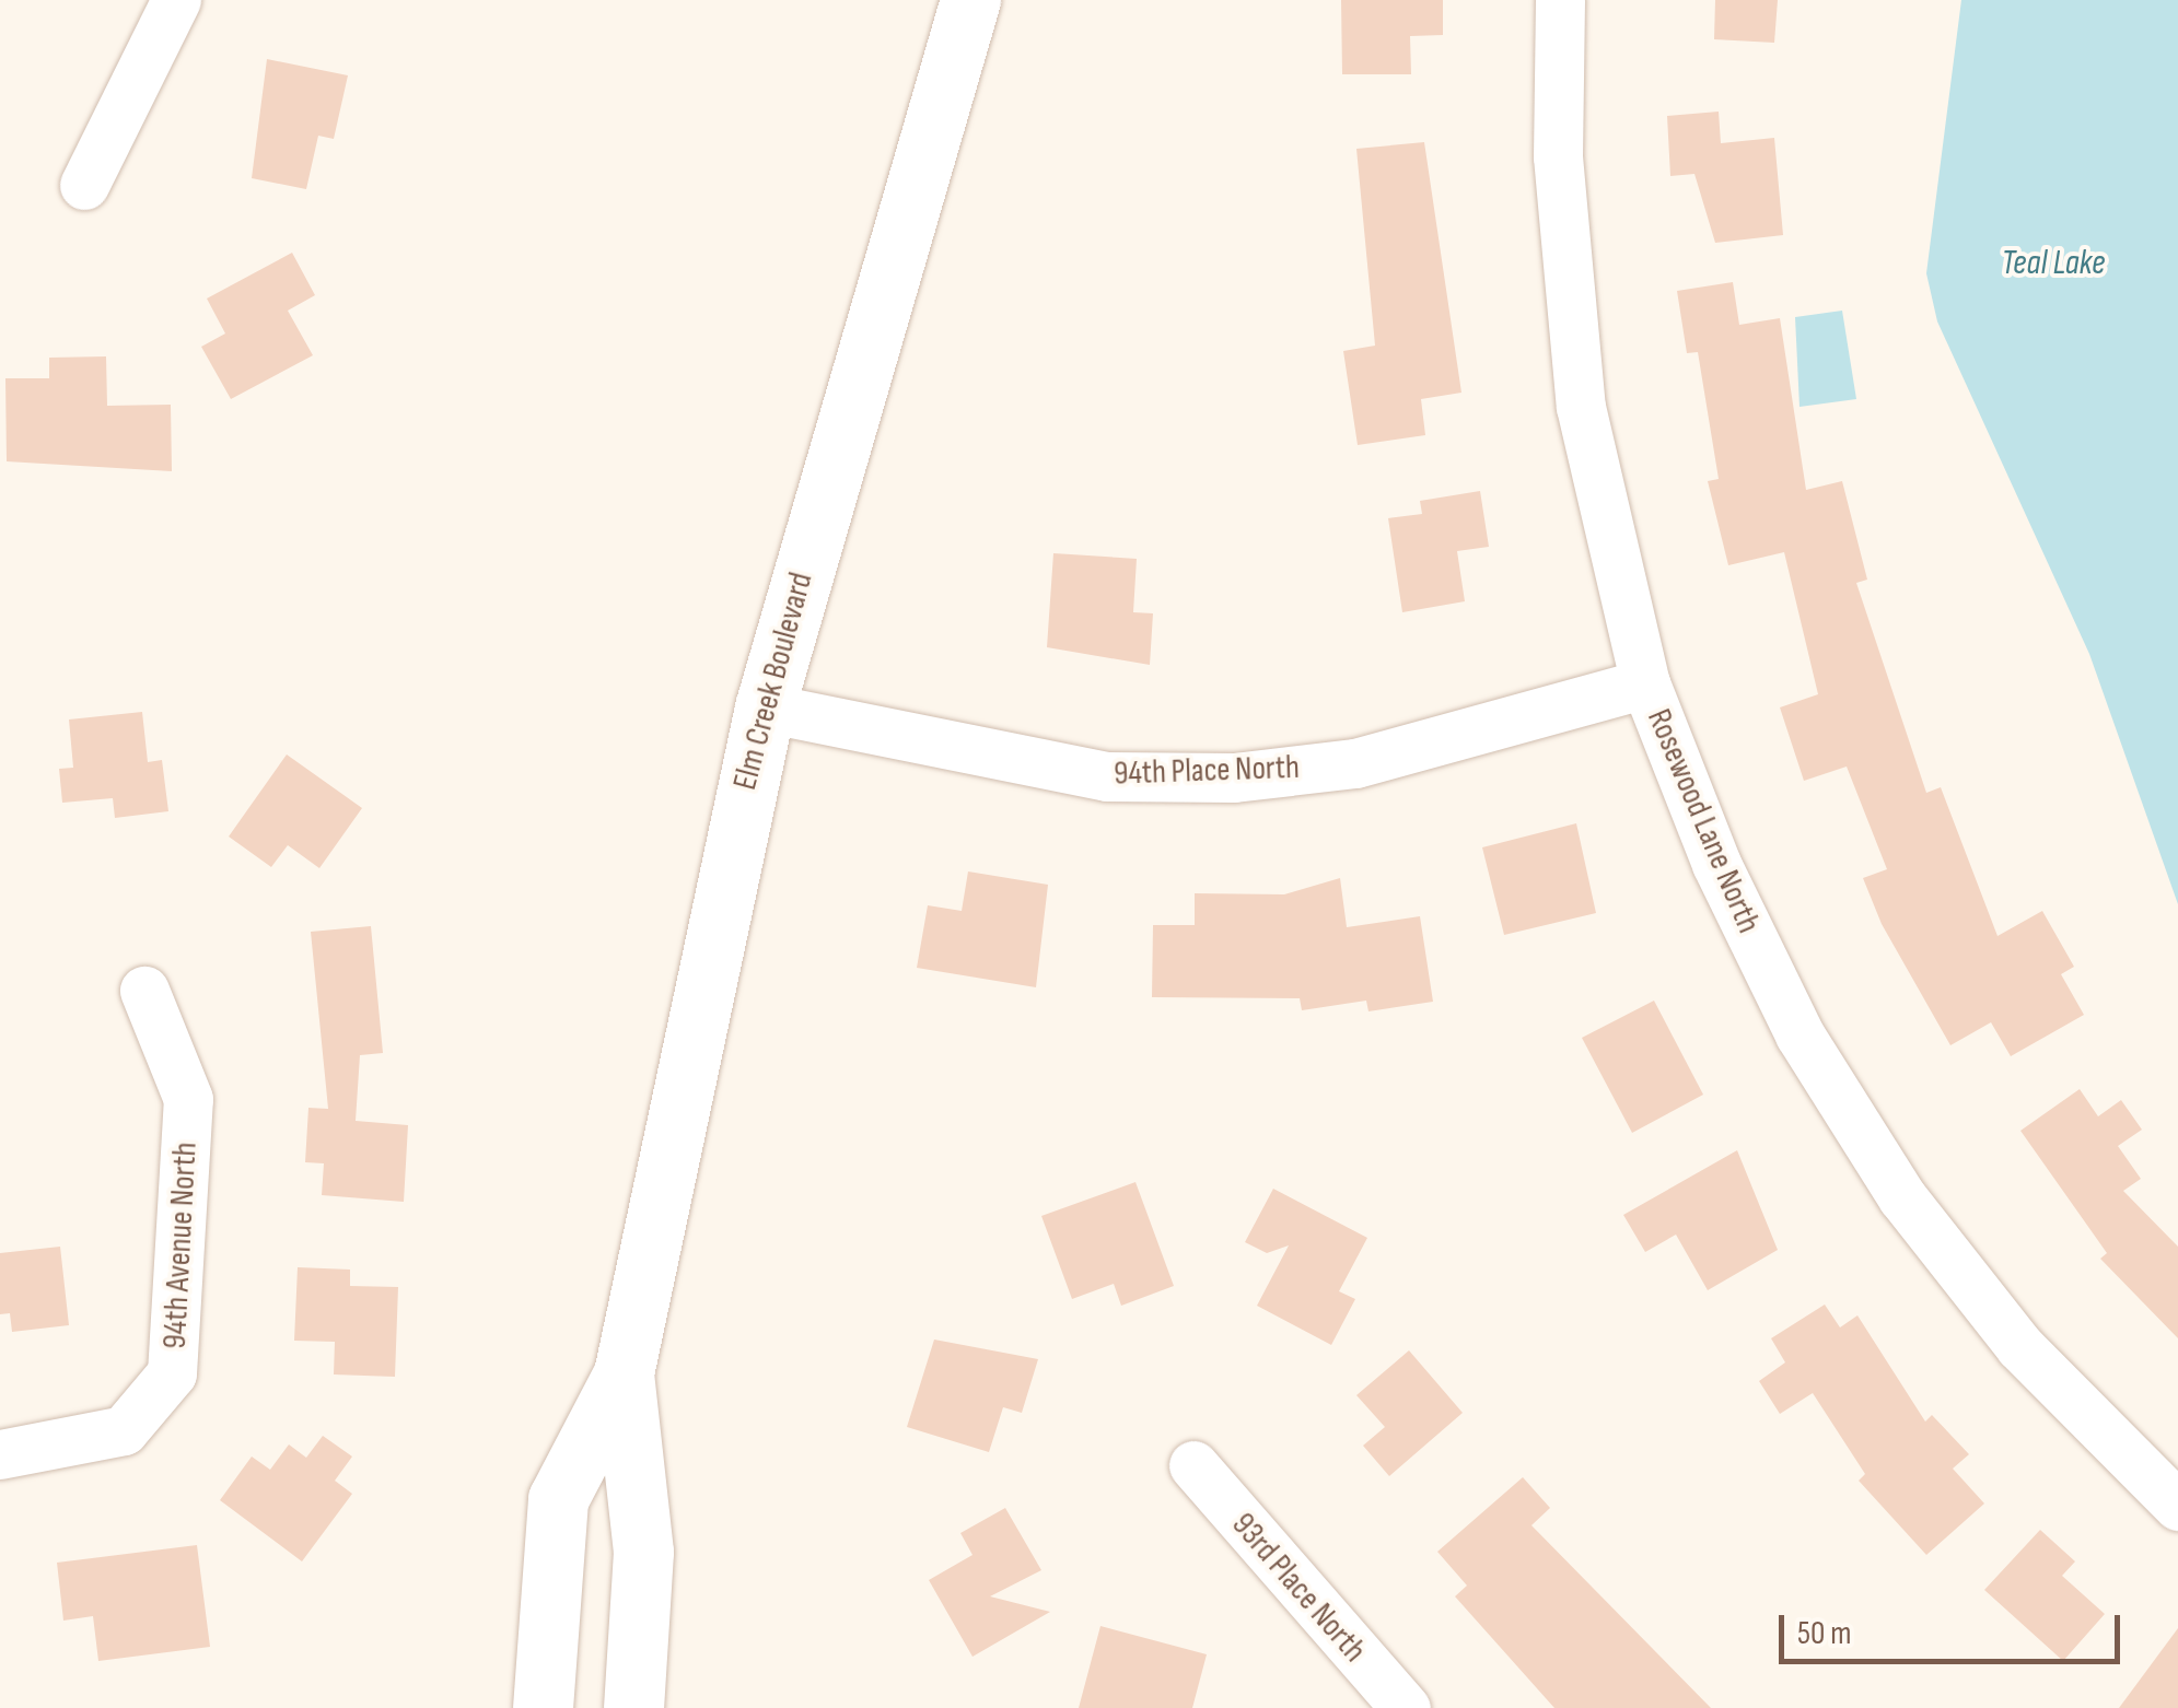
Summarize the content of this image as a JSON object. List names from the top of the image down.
{
  "streets": {
    "main road": ["Elm Creek Boulevard"],
    "street": [
      "94th Place North",
      "Rosewood Lane North",
      "94th Avenue North",
      "93rd Place North"
    ]
  },
  "crossings": [
    ["Elm Creek Boulevard", "94th Place North"],
    ["94th Place North", "Rosewood Lane North"]
  ],
  "water": ["Teal Lake"],
  "scale_bar": "50 m"
}
